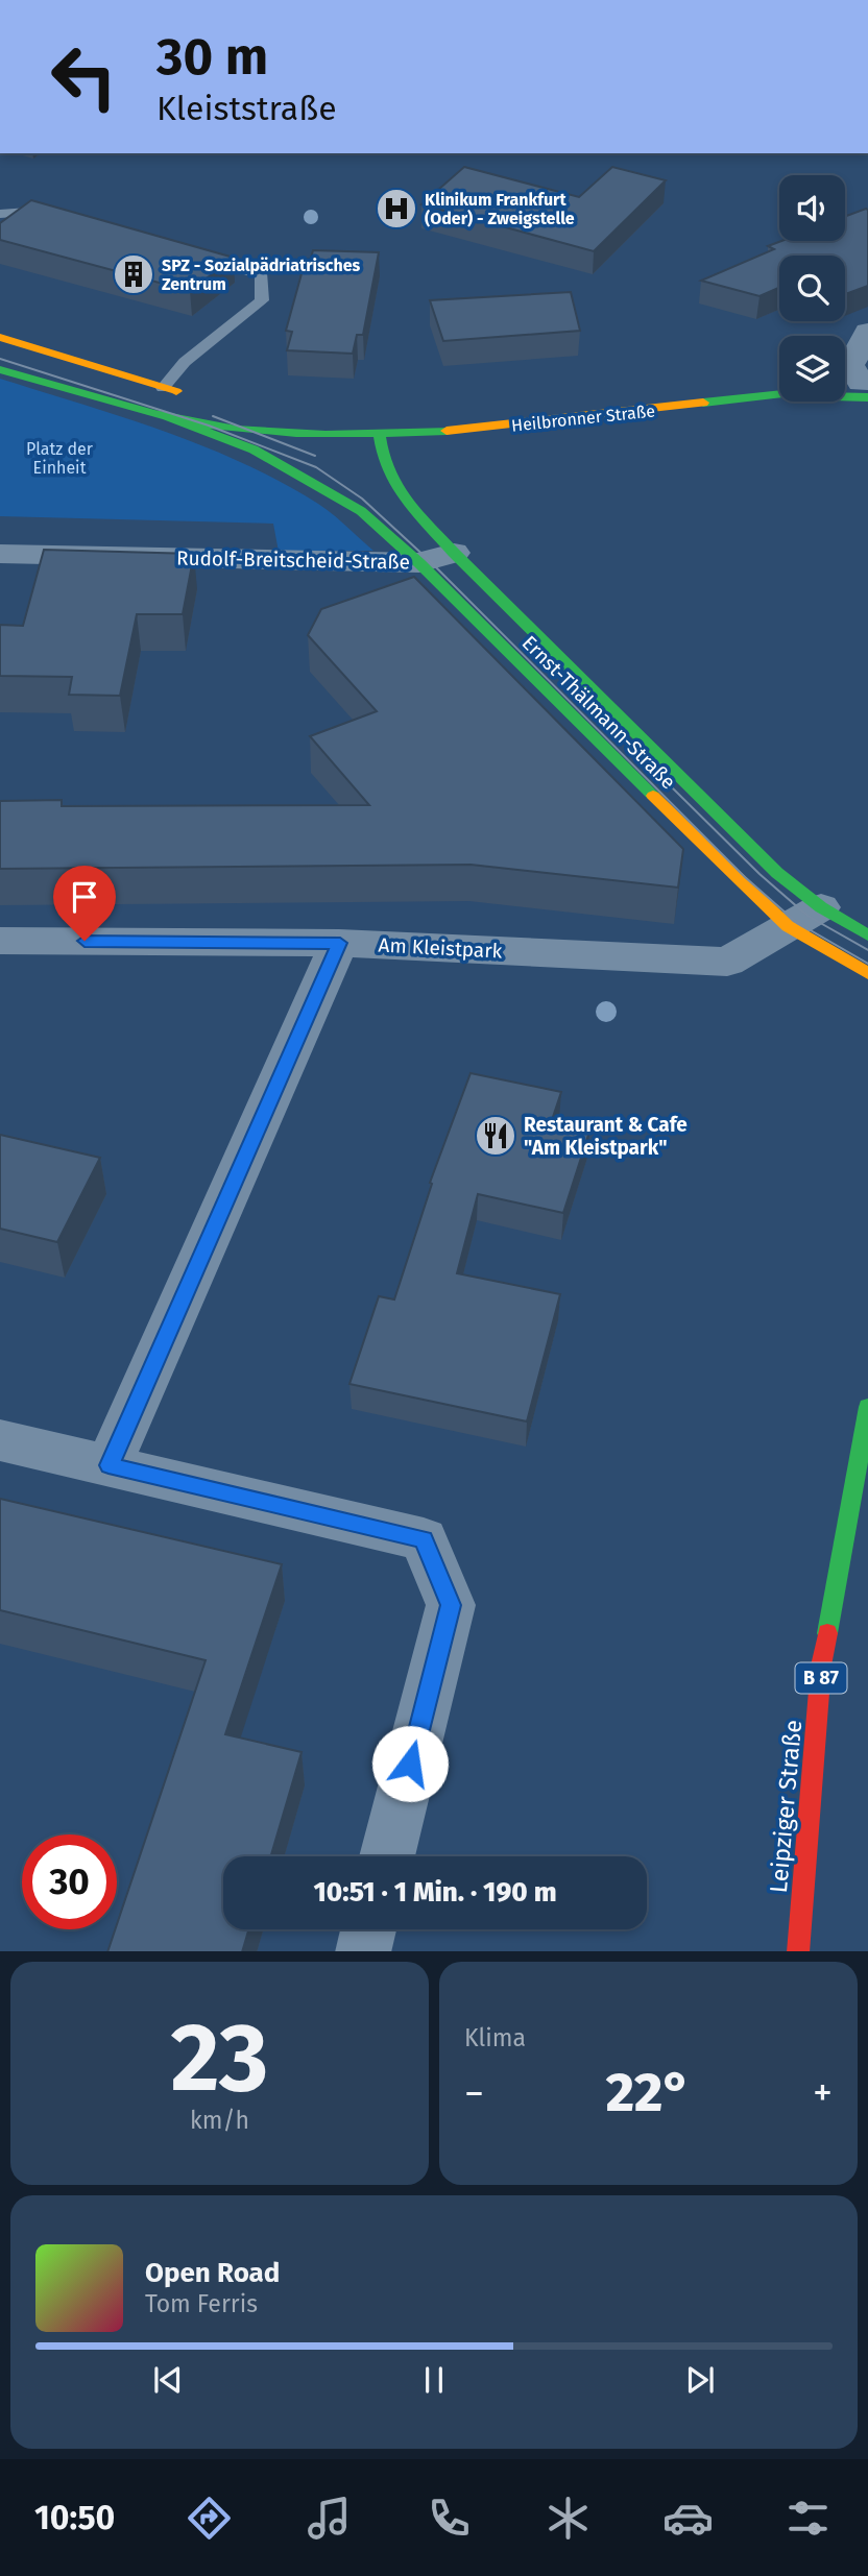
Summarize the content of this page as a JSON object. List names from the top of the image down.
{
  "streets": {
    "street": [
      "Heilbronner Straße",
      "Rudolf-Breitscheid-Straße",
      "Ernst-Thälmann-Straße",
      "Am Kleistpark",
      "B 87",
      "Leipziger Straße"
    ]
  },
  "crossings": [
    ["Heilbronner Straße", "Ernst-Thälmann-Straße"],
    ["Rudolf-Breitscheid-Straße", "Ernst-Thälmann-Straße"],
    ["Ernst-Thälmann-Straße", "Am Kleistpark"]
  ],
  "parks": ["Platz der Einheit"],
  "places": {
    "hospital": ["Klinikum Frankfurt (Oder) - Zweigstelle"],
    "building": ["SPZ - Sozialpädriatrisches Zentrum"],
    "restaurant": ["Restaurant & Cafe \"Am Kleistpark\""]
  },
  "page": {
    "turn": ["30 m", "Kleiststraße"],
    "limit": "30",
    "trip": "10:51 · 1 Min. · 190 m",
    "tile": [
      ["23", "km/h"],
      "Klima"
    ],
    "heat": ["−", "22°", "+"],
    "song": ["Open Road", "Tom Ferris"],
    "tabs": "10:50"
  }
}
